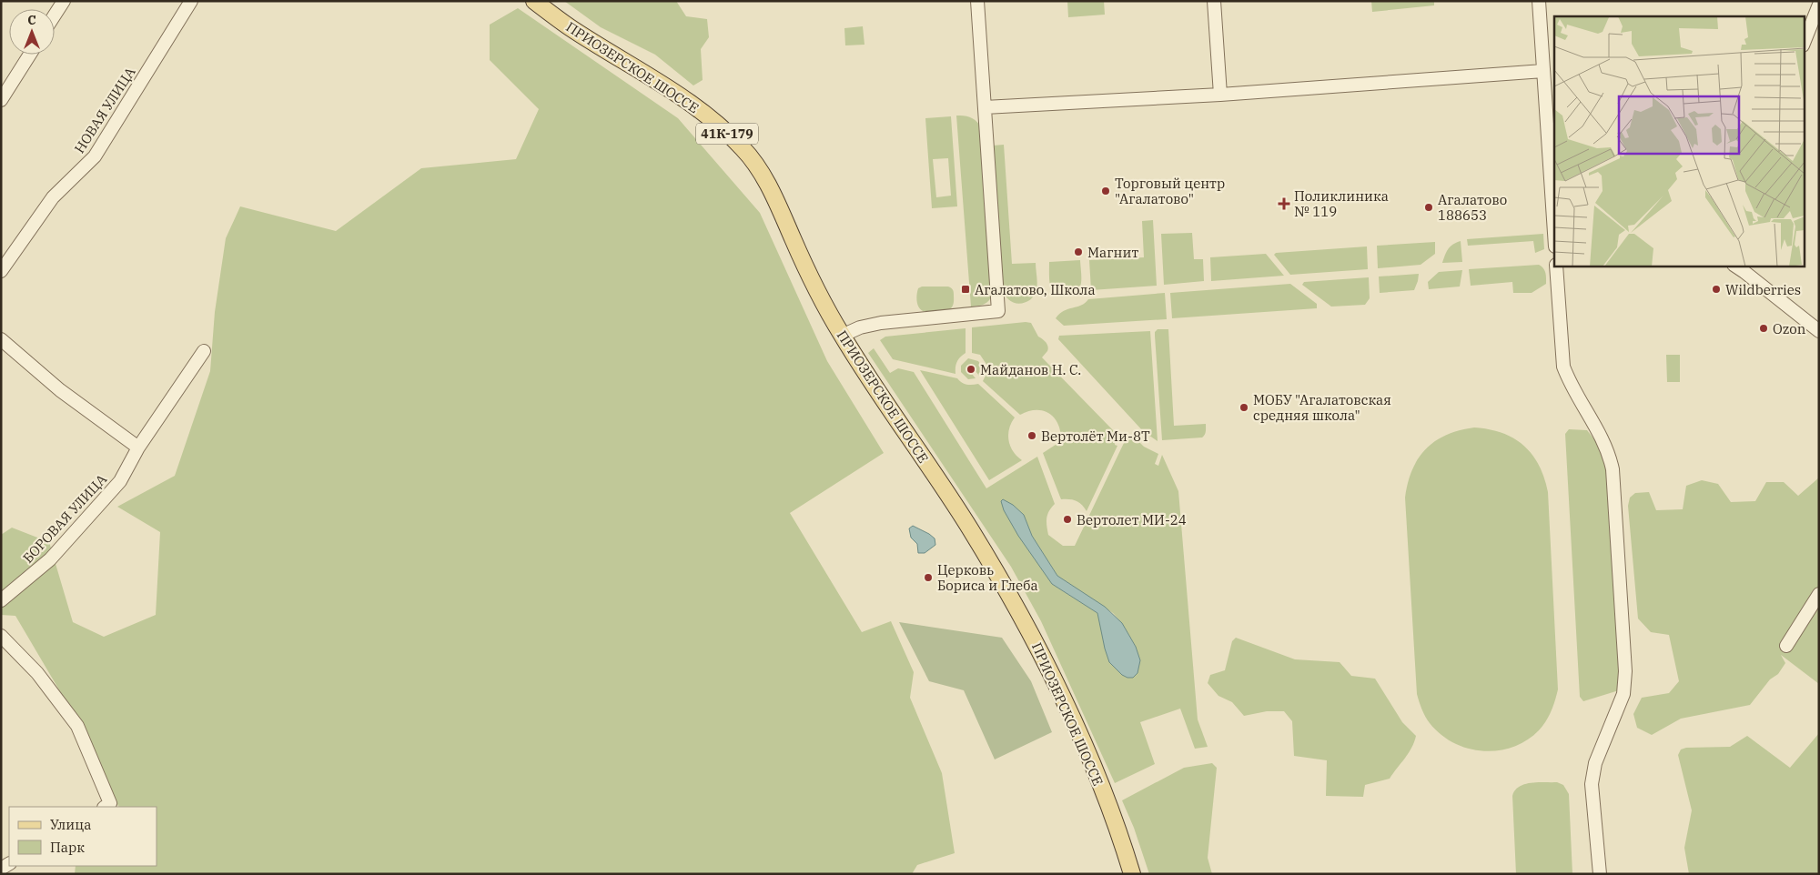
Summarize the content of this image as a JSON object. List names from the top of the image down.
{
  "streets": {
    "main road": ["ПРИОЗЕРСКОЕ ШОССЕ", "41К-179"],
    "street": ["НОВАЯ УЛИЦА", "БОРОВАЯ УЛИЦА"]
  },
  "places": {
    "other": [
      "Торговый центр \"Агалатово\"",
      "Агалатово 188653",
      "Магнит",
      "Wildberries",
      "Ozon",
      "Майданов Н. С.",
      "МОБУ \"Агалатовская средняя школа\"",
      "Вертолёт Ми-8Т",
      "Вертолет МИ-24",
      "Церковь Бориса и Глеба"
    ],
    "health": ["Поликлиника № 119"],
    "transit": ["Агалатово, Школа"]
  },
  "legend": ["Улица", "Парк"],
  "north": "top"
}
